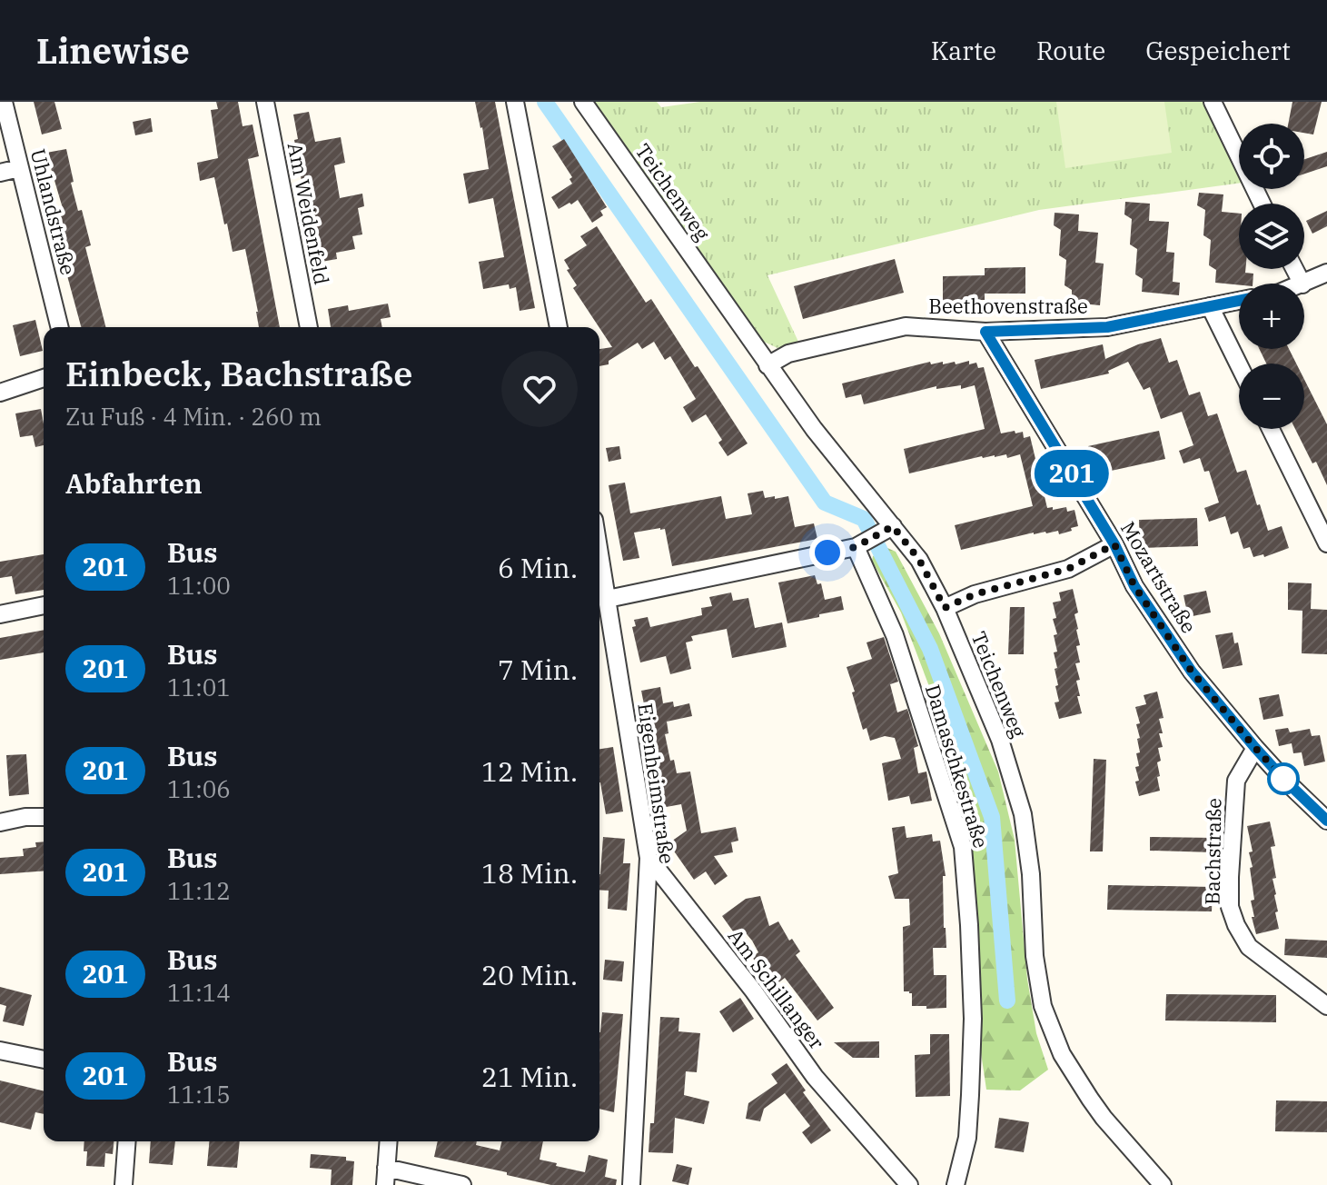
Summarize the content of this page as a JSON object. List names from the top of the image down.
{
  "streets": {
    "street": [
      "Teichenweg",
      "Uhlandstraße",
      "Am Weidenfeld",
      "Beethovenstraße",
      "Mozartstraße",
      "Damaschkestraße",
      "Eigenheimstraße",
      "Bachstraße",
      "Am Schillanger"
    ]
  },
  "crossings": [
    ["Teichenweg", "Beethovenstraße"],
    ["Beethovenstraße", "Mozartstraße"],
    ["Mozartstraße", "Bachstraße"],
    ["Eigenheimstraße", "Am Schillanger"]
  ],
  "lines": ["bus line 201"],
  "page": {
    "header": "Linewise",
    "nav": ["Karte", "Route", "Gespeichert"],
    "on_map": "201",
    "map_buttons": ["+", "−"],
    "heading": [
      ["Einbeck, Bachstraße", "Zu Fuß · 4 Min. · 260 m"],
      "Abfahrten"
    ],
    "list": [
      {
        "mark": "201",
        "name": "Bus",
        "note": "11:00",
        "value": "6 Min."
      },
      {
        "mark": "201",
        "name": "Bus",
        "note": "11:01",
        "value": "7 Min."
      },
      {
        "mark": "201",
        "name": "Bus",
        "note": "11:06",
        "value": "12 Min."
      },
      {
        "mark": "201",
        "name": "Bus",
        "note": "11:12",
        "value": "18 Min."
      },
      {
        "mark": "201",
        "name": "Bus",
        "note": "11:14",
        "value": "20 Min."
      },
      {
        "mark": "201",
        "name": "Bus",
        "note": "11:15",
        "value": "21 Min."
      }
    ]
  }
}
